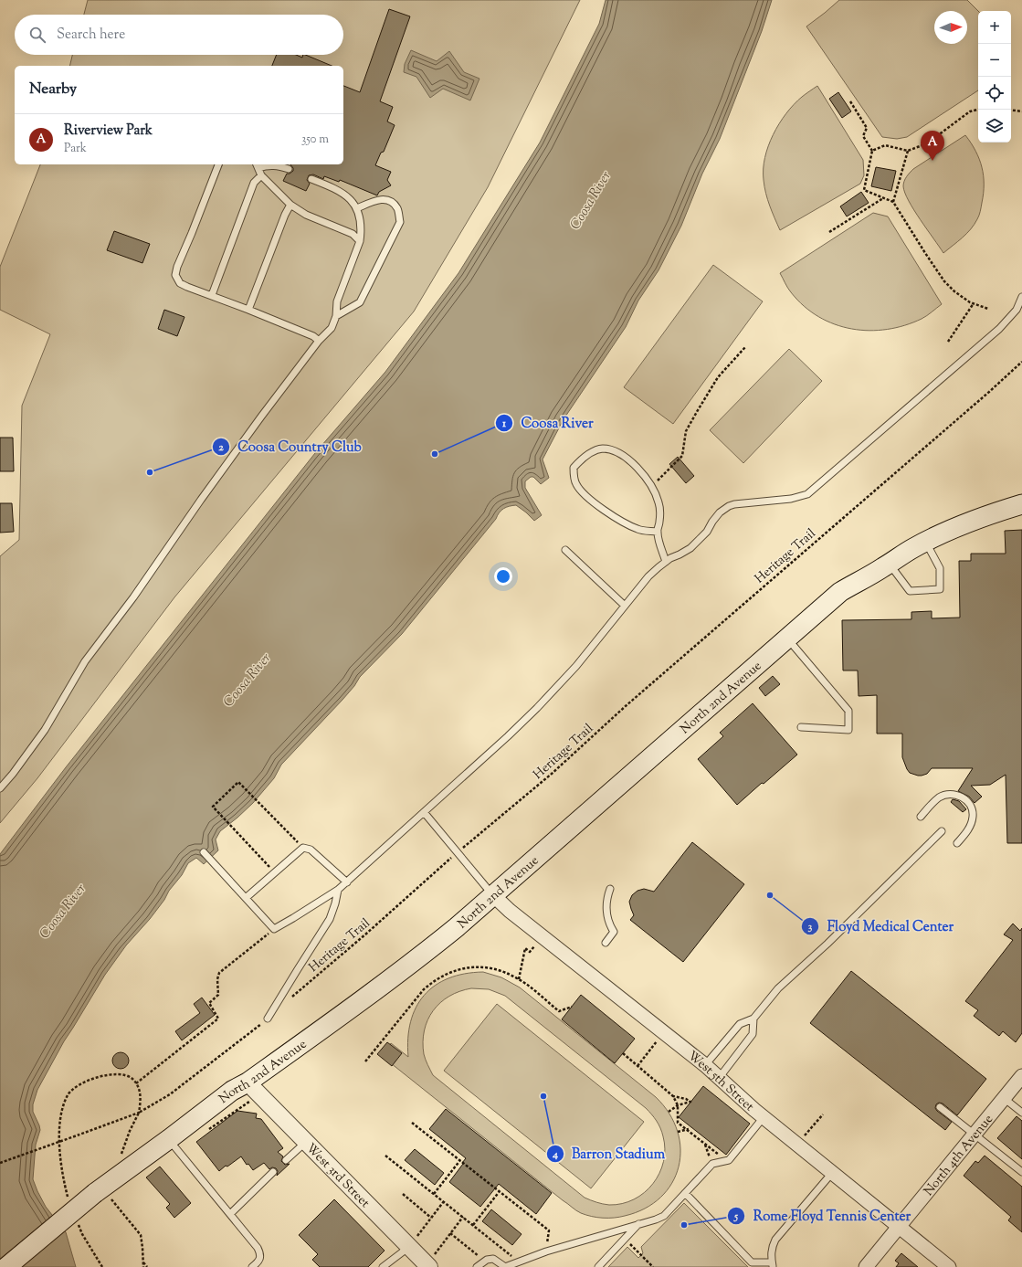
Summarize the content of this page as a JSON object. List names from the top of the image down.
{
  "streets": {
    "main road": ["North 2nd Avenue"],
    "street": ["West 5th Street", "North 4th Avenue", "West 3rd Street"],
    "path": ["Heritage Trail"]
  },
  "crossings": [
    ["North 2nd Avenue", "West 5th Street"],
    ["North 2nd Avenue", "West 3rd Street"],
    ["West 5th Street", "North 4th Avenue"]
  ],
  "water": ["Coosa River"],
  "places": [
    "Coosa River",
    "Coosa Country Club",
    "Floyd Medical Center",
    "Barron Stadium",
    "Rome Floyd Tennis Center"
  ],
  "north": "right",
  "page": {
    "map_buttons": ["+", "−"],
    "search": "Search here",
    "heading": "Nearby",
    "list": [
      {
        "mark": "A",
        "name": "Riverview Park",
        "note": "Park",
        "value": "350 m"
      }
    ],
    "pins": "A"
  }
}
